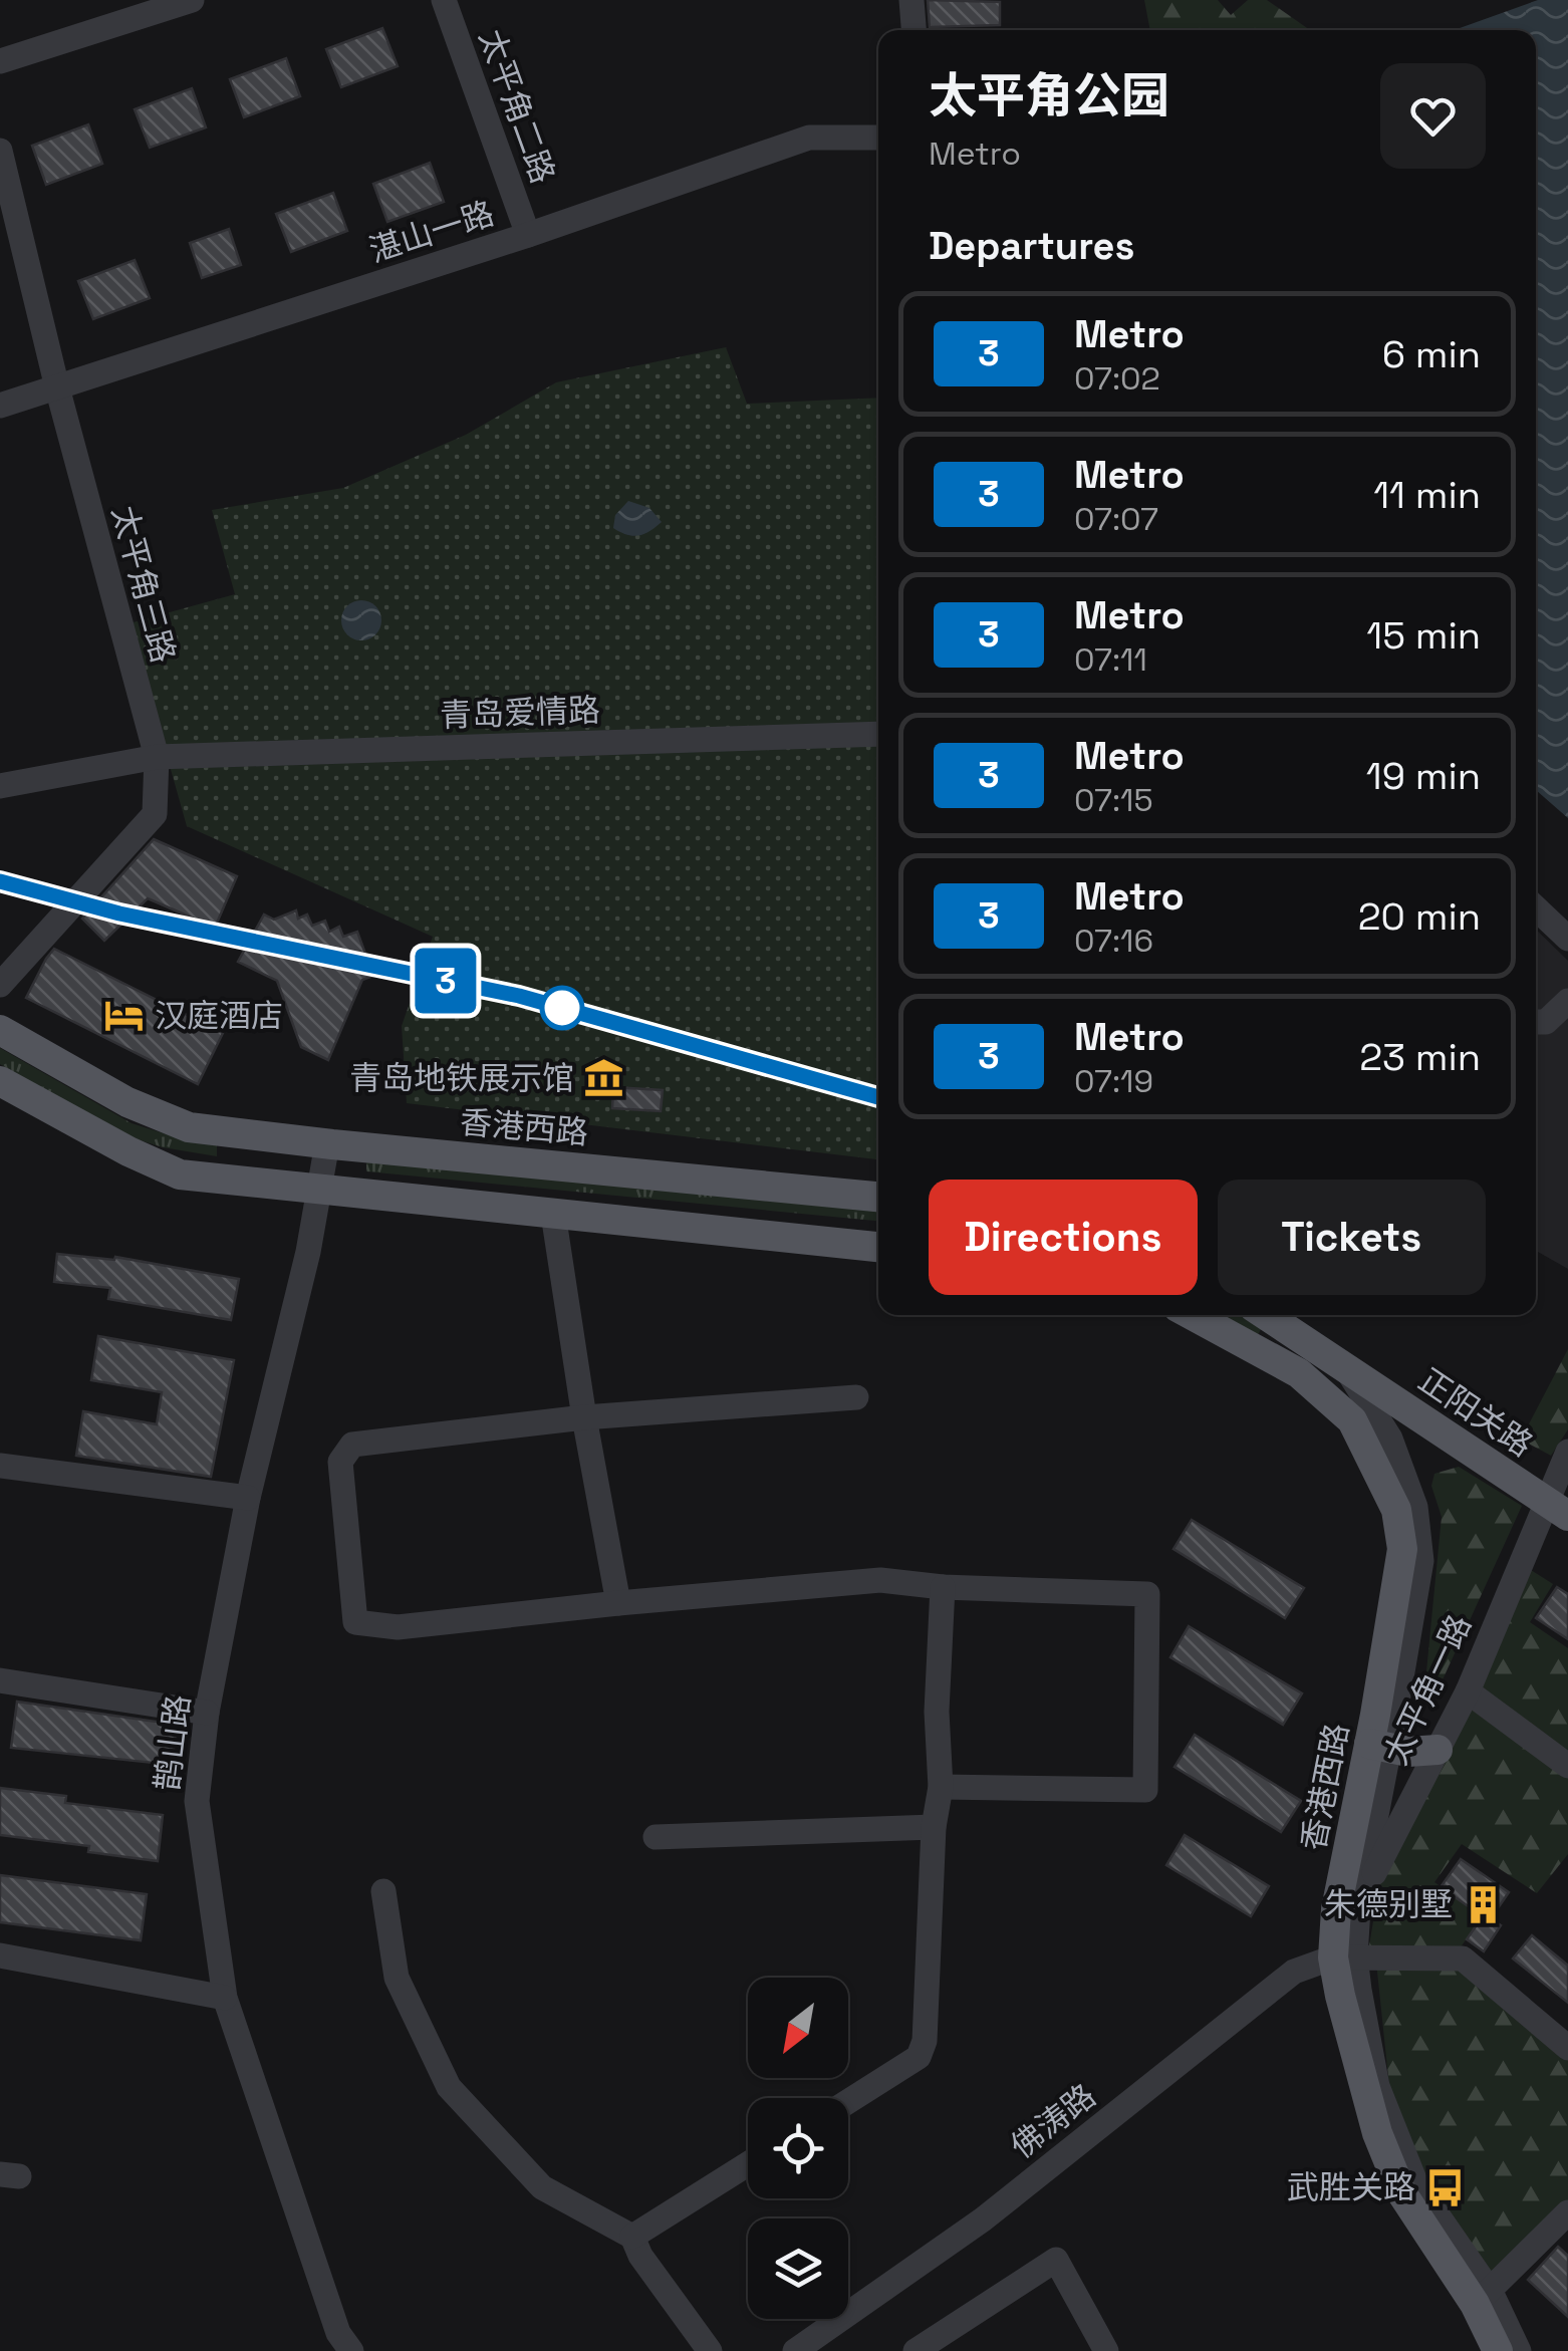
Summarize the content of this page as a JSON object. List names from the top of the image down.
{
  "streets": {
    "main road": ["香港西路", "正阳关路"],
    "street": [
      "太平角二路",
      "湛山一路",
      "太平角三路",
      "青岛爱情路",
      "太平角一路",
      "鹊山路",
      "佛涛路"
    ]
  },
  "crossings": [
    ["太平角二路", "湛山一路"],
    ["湛山一路", "太平角三路"],
    ["太平角三路", "青岛爱情路"],
    ["香港西路", "正阳关路"],
    ["香港西路", "太平角一路"],
    ["香港西路", "鹊山路"],
    ["香港西路", "佛涛路"],
    ["正阳关路", "太平角一路"],
    ["太平角一路", "佛涛路"]
  ],
  "places": {
    "hotel": ["汉庭酒店"],
    "museum": ["青岛地铁展示馆"],
    "building": ["朱德别墅"],
    "bus stop": ["武胜关路"]
  },
  "lines": ["metro line 3"],
  "north": "bottom left",
  "page": {
    "on_map": "3",
    "heading": [
      ["太平角公园", "Metro"],
      "Departures"
    ],
    "list": [
      {
        "mark": "3",
        "name": "Metro",
        "note": "07:02",
        "value": "6 min"
      },
      {
        "mark": "3",
        "name": "Metro",
        "note": "07:07",
        "value": "11 min"
      },
      {
        "mark": "3",
        "name": "Metro",
        "note": "07:11",
        "value": "15 min"
      },
      {
        "mark": "3",
        "name": "Metro",
        "note": "07:15",
        "value": "19 min"
      },
      {
        "mark": "3",
        "name": "Metro",
        "note": "07:16",
        "value": "20 min"
      },
      {
        "mark": "3",
        "name": "Metro",
        "note": "07:19",
        "value": "23 min"
      }
    ],
    "buttons": ["Directions", "Tickets"]
  }
}
